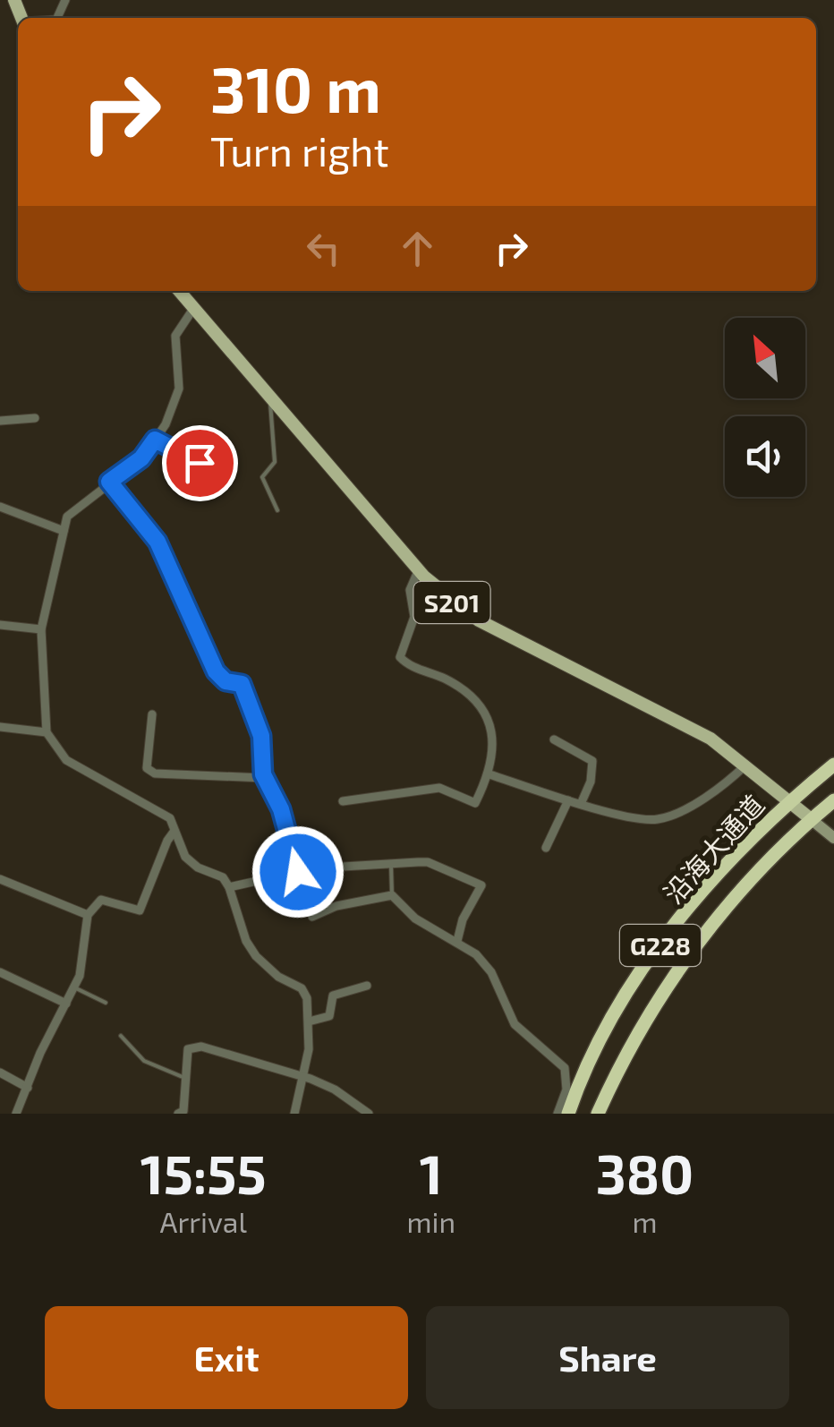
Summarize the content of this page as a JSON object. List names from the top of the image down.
{
  "streets": {
    "highway": ["沿海大通道", "G228"],
    "main road": ["S201"]
  },
  "crossings": [
    ["S201", "沿海大通道"],
    ["S201", "G228"],
    ["沿海大通道", "G228"]
  ],
  "north": "top left",
  "page": {
    "turn": ["310 m", "Turn right"],
    "eta": [
      "15:55",
      "Arrival",
      "1",
      "min",
      "380",
      "m"
    ],
    "buttons": ["Exit", "Share"]
  }
}
